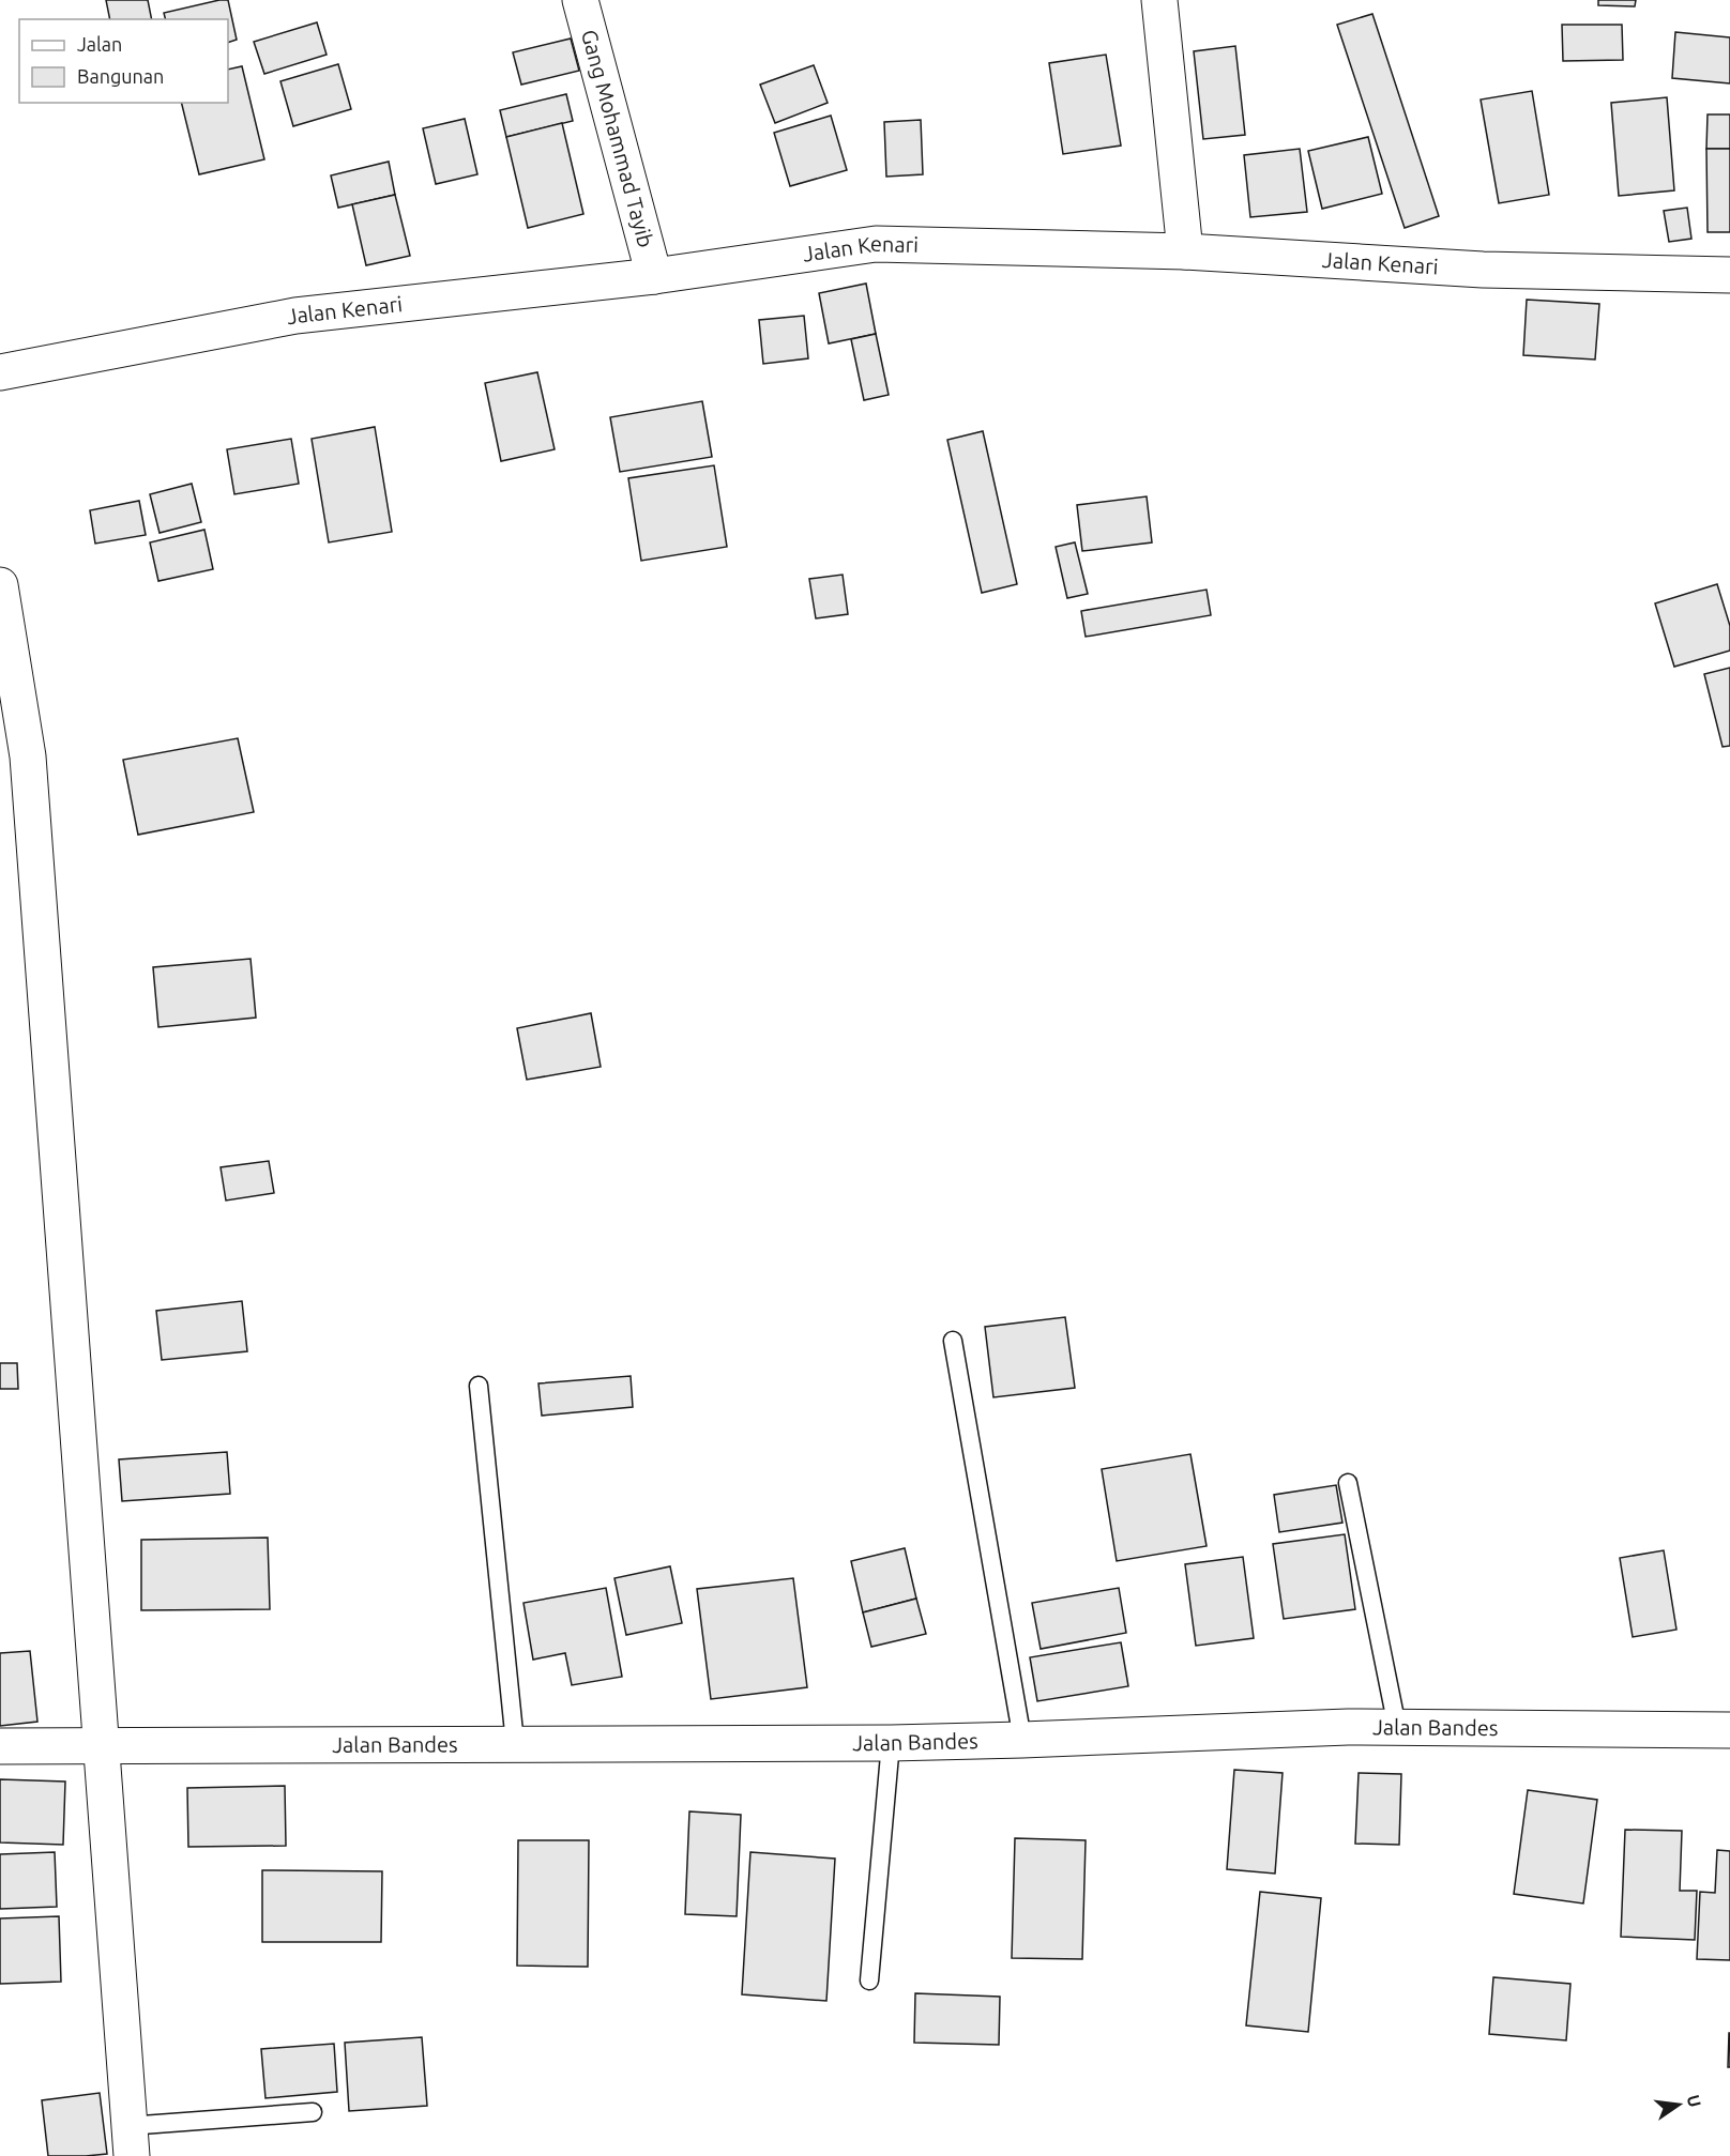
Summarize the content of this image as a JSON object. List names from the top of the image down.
{
  "streets": {
    "street": ["Gang Mohammad Tayib", "Jalan Kenari", "Jalan Bandes"]
  },
  "crossings": [
    ["Gang Mohammad Tayib", "Jalan Kenari"]
  ],
  "legend": ["Jalan", "Bangunan"],
  "north": "right"
}
